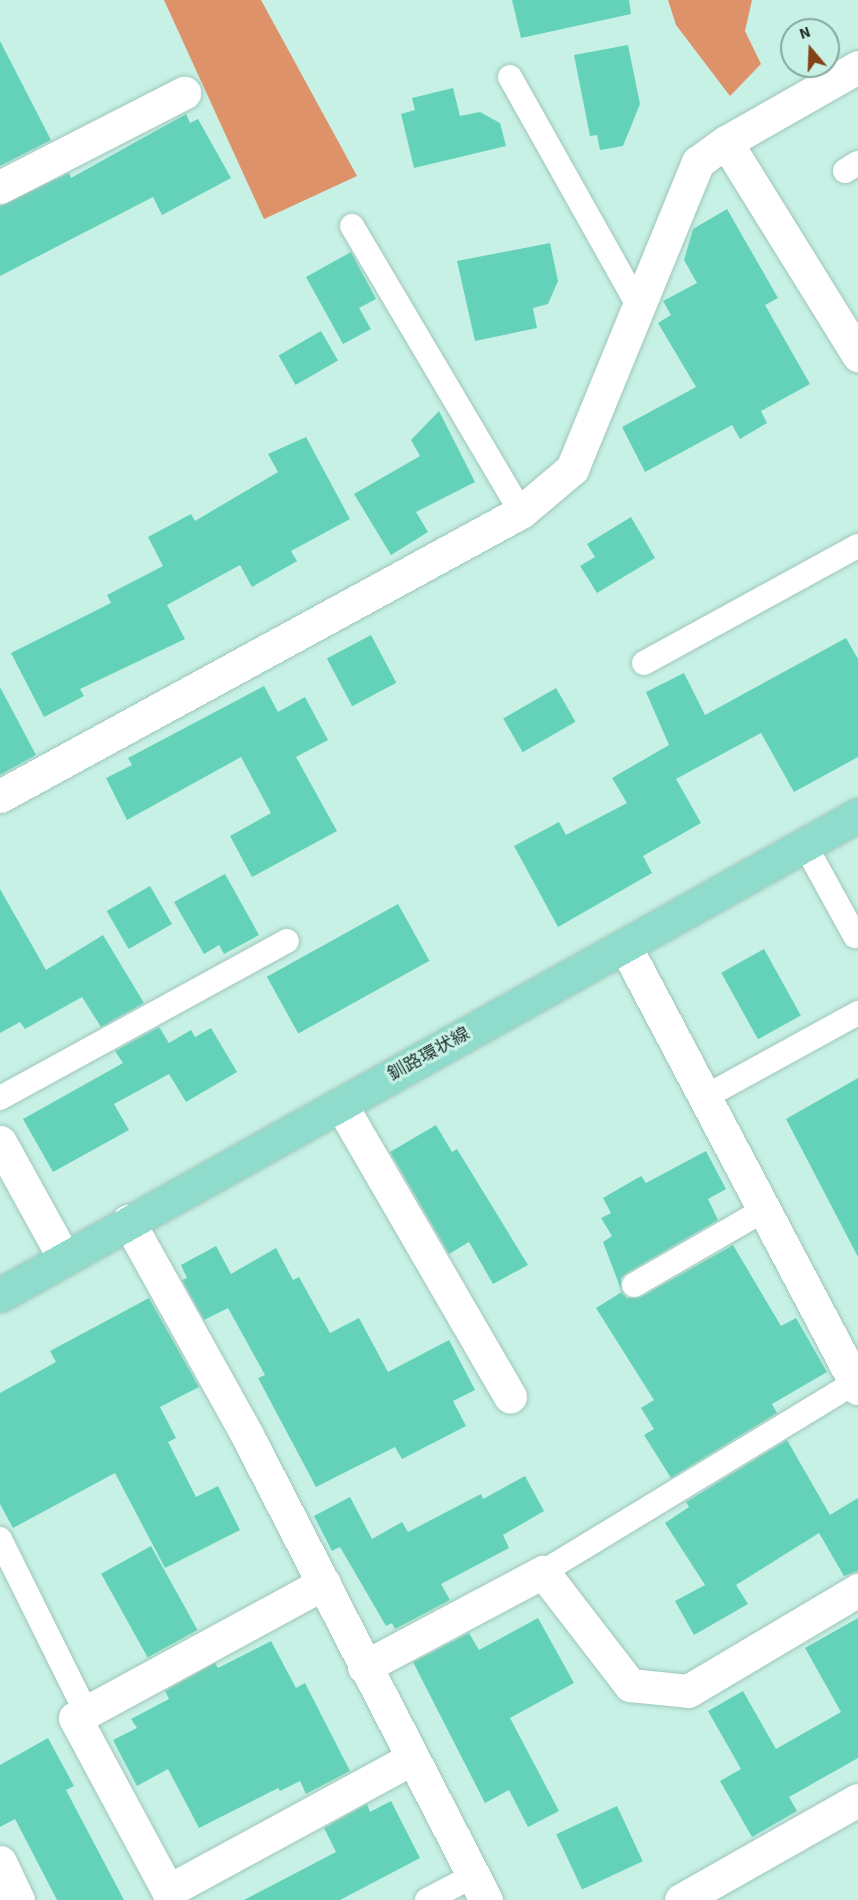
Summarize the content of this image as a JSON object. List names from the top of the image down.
{
  "streets": {
    "main road": ["釧路環状線"]
  },
  "north": "top"
}
